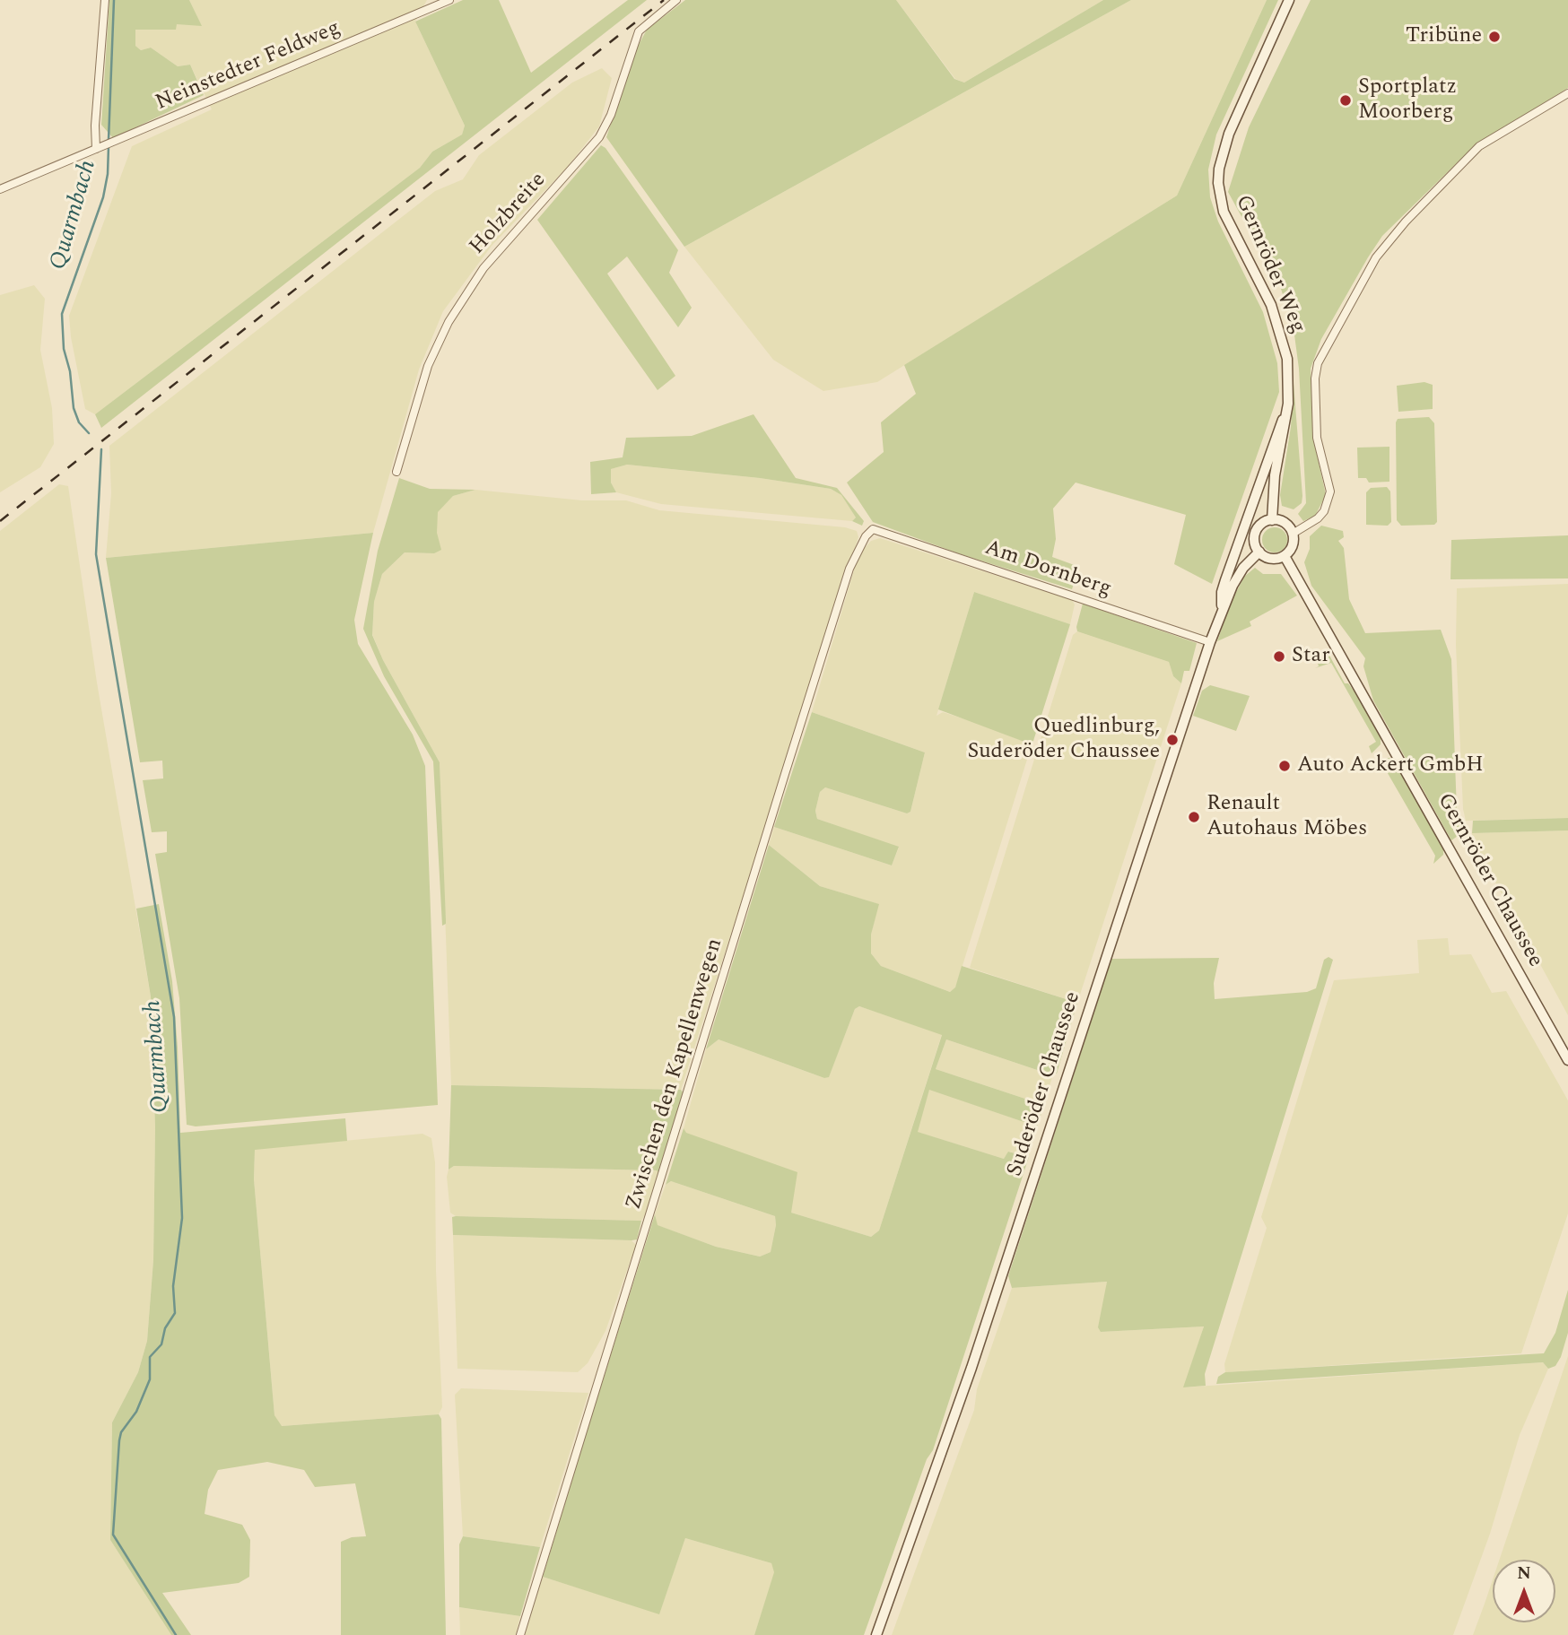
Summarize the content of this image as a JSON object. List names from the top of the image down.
{
  "streets": {
    "street": [
      "Neinstedter Feldweg",
      "Holzbreite",
      "Gernröder Weg",
      "Am Dornberg",
      "Gernröder Chaussee",
      "Zwischen den Kapellenwegen",
      "Suderöder Chaussee"
    ]
  },
  "crossings": [
    ["Gernröder Weg", "Gernröder Chaussee"],
    ["Gernröder Weg", "Suderöder Chaussee"],
    ["Am Dornberg", "Zwischen den Kapellenwegen"],
    ["Am Dornberg", "Suderöder Chaussee"],
    ["Gernröder Chaussee", "Suderöder Chaussee"]
  ],
  "water": ["Quarmbach"],
  "places": [
    "Tribüne",
    "Sportplatz Moorberg",
    "Star",
    "Quedlinburg, Suderöder Chaussee",
    "Auto Ackert GmbH",
    "Renault Autohaus Möbes"
  ],
  "north": "top"
}
